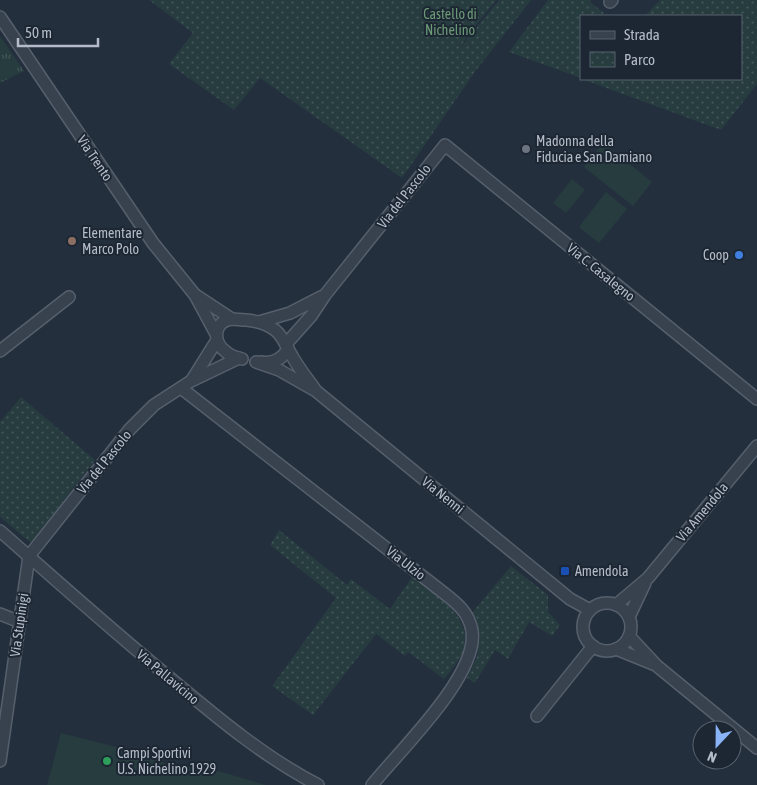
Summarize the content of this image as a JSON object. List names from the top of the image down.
{
  "streets": {
    "street": [
      "Via Trento",
      "Via del Pascolo",
      "Via C. Casalegno",
      "Via Nenni",
      "Via Amendola",
      "Via Ulzio",
      "Via Stupinigi",
      "Via Pallavicino"
    ]
  },
  "crossings": [
    ["Via Trento", "Via del Pascolo"],
    ["Via Trento", "Via Nenni"],
    ["Via del Pascolo", "Via C. Casalegno"],
    ["Via del Pascolo", "Via Nenni"],
    ["Via del Pascolo", "Via Ulzio"],
    ["Via del Pascolo", "Via Stupinigi"],
    ["Via del Pascolo", "Via Pallavicino"],
    ["Via Nenni", "Via Amendola"],
    ["Via Stupinigi", "Via Pallavicino"]
  ],
  "parks": ["Castello di Nichelino"],
  "places": {
    "other": [
      "Madonna della Fiducia e San Damiano",
      "Elementare Marco Polo",
      "Coop",
      "Campi Sportivi U.S. Nichelino 1929"
    ],
    "transit": ["Amendola"]
  },
  "legend": ["Strada", "Parco"],
  "scale_bar": "50 m",
  "north": "bottom"
}
